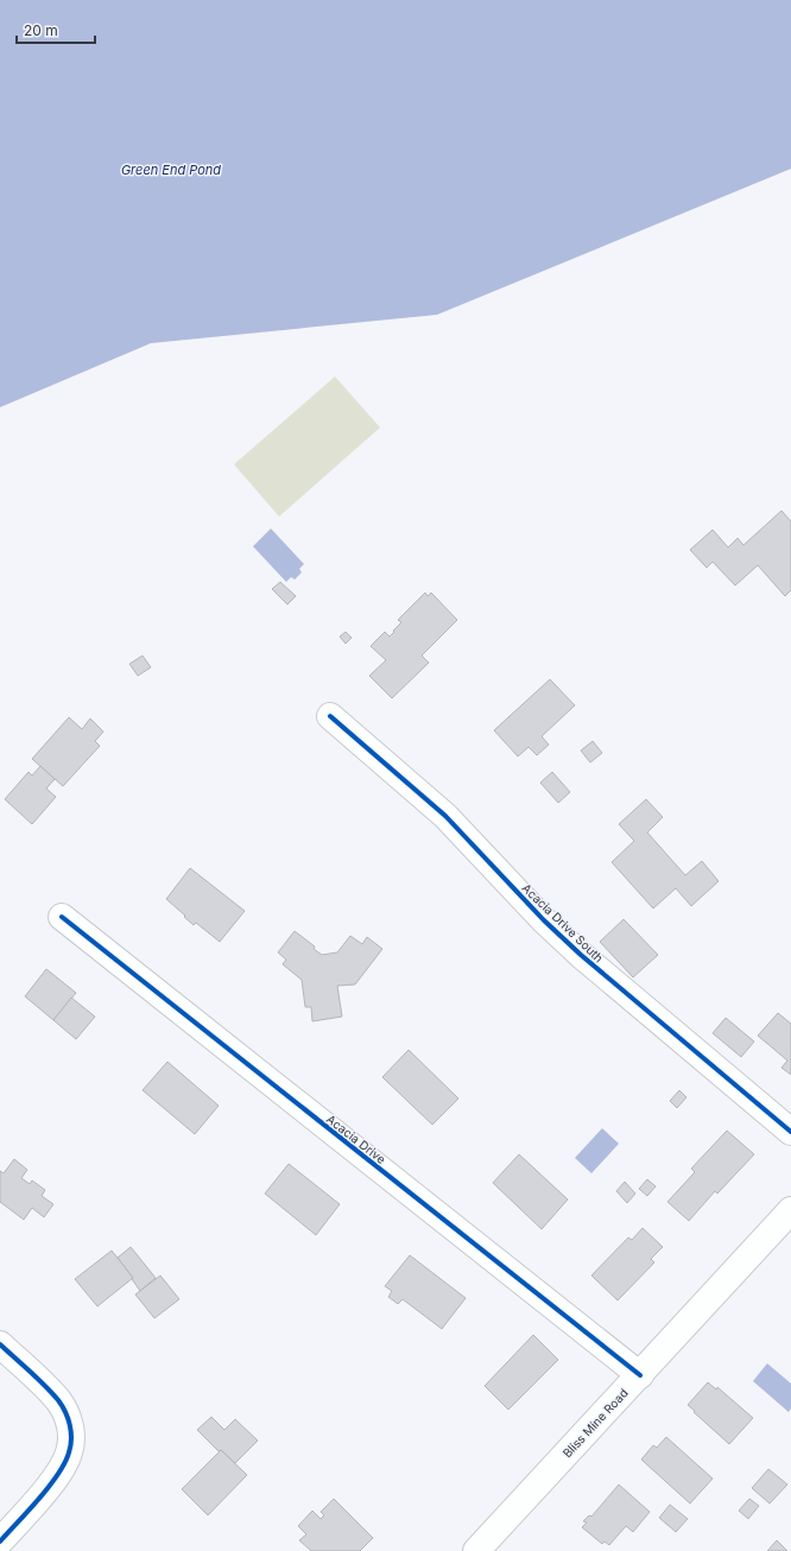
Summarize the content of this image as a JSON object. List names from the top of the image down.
{
  "streets": {
    "street": ["Acacia Drive South", "Acacia Drive", "Bliss Mine Road"]
  },
  "crossings": [
    ["Acacia Drive", "Bliss Mine Road"]
  ],
  "water": ["Green End Pond"],
  "scale_bar": "20 m"
}
